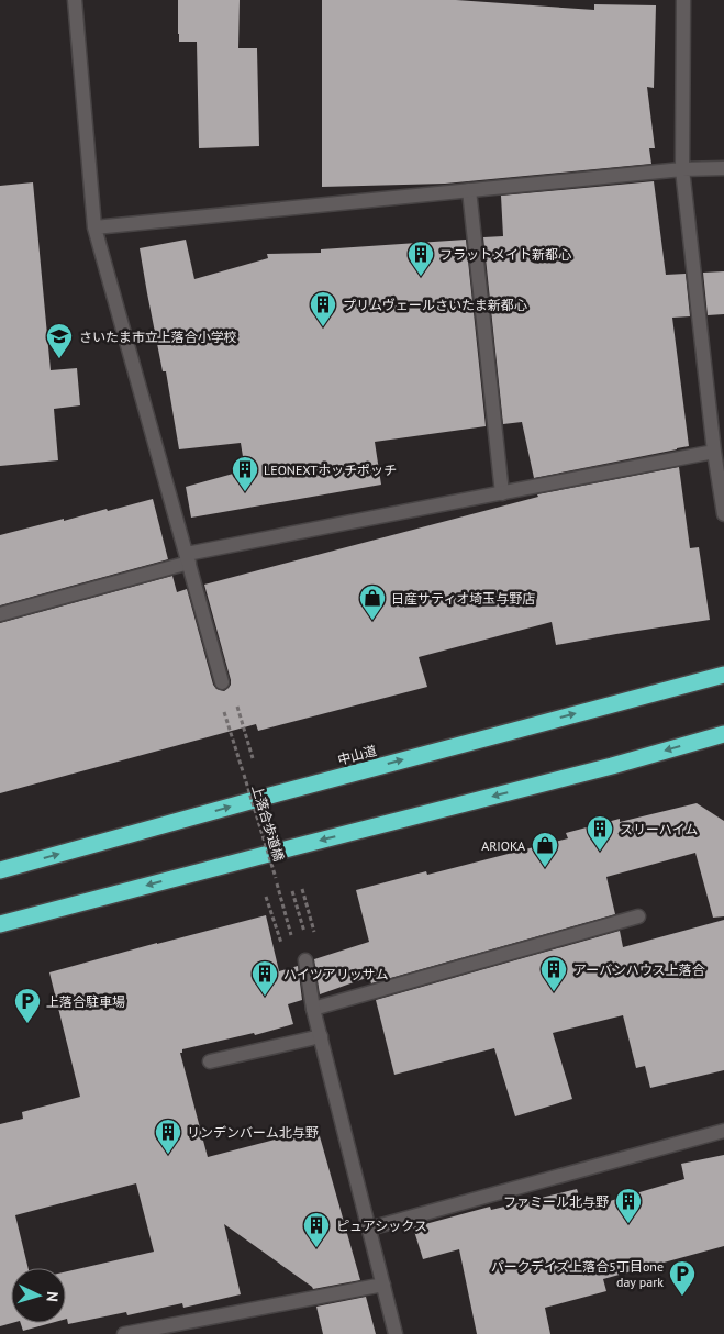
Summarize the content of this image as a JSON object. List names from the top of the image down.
{
  "streets": {
    "highway": ["中山道"],
    "path": ["上落合歩道橋"]
  },
  "places": {
    "building": [
      "フラットメイト新都心",
      "プリムヴェールさいたま新都心",
      "LEONEXTホッチポッチ",
      "スリーハイム",
      "アーバンハウス上落合",
      "ハイツアリッサム",
      "リンデンバーム北与野",
      "ファミール北与野",
      "ピュアシックス"
    ],
    "school or university": ["さいたま市立上落合小学校"],
    "shop": ["日産サティオ埼玉与野店", "ARIOKA"],
    "parking": ["上落合駐車場", "パークデイズ上落合5丁目one day park"]
  },
  "north": "right"
}
